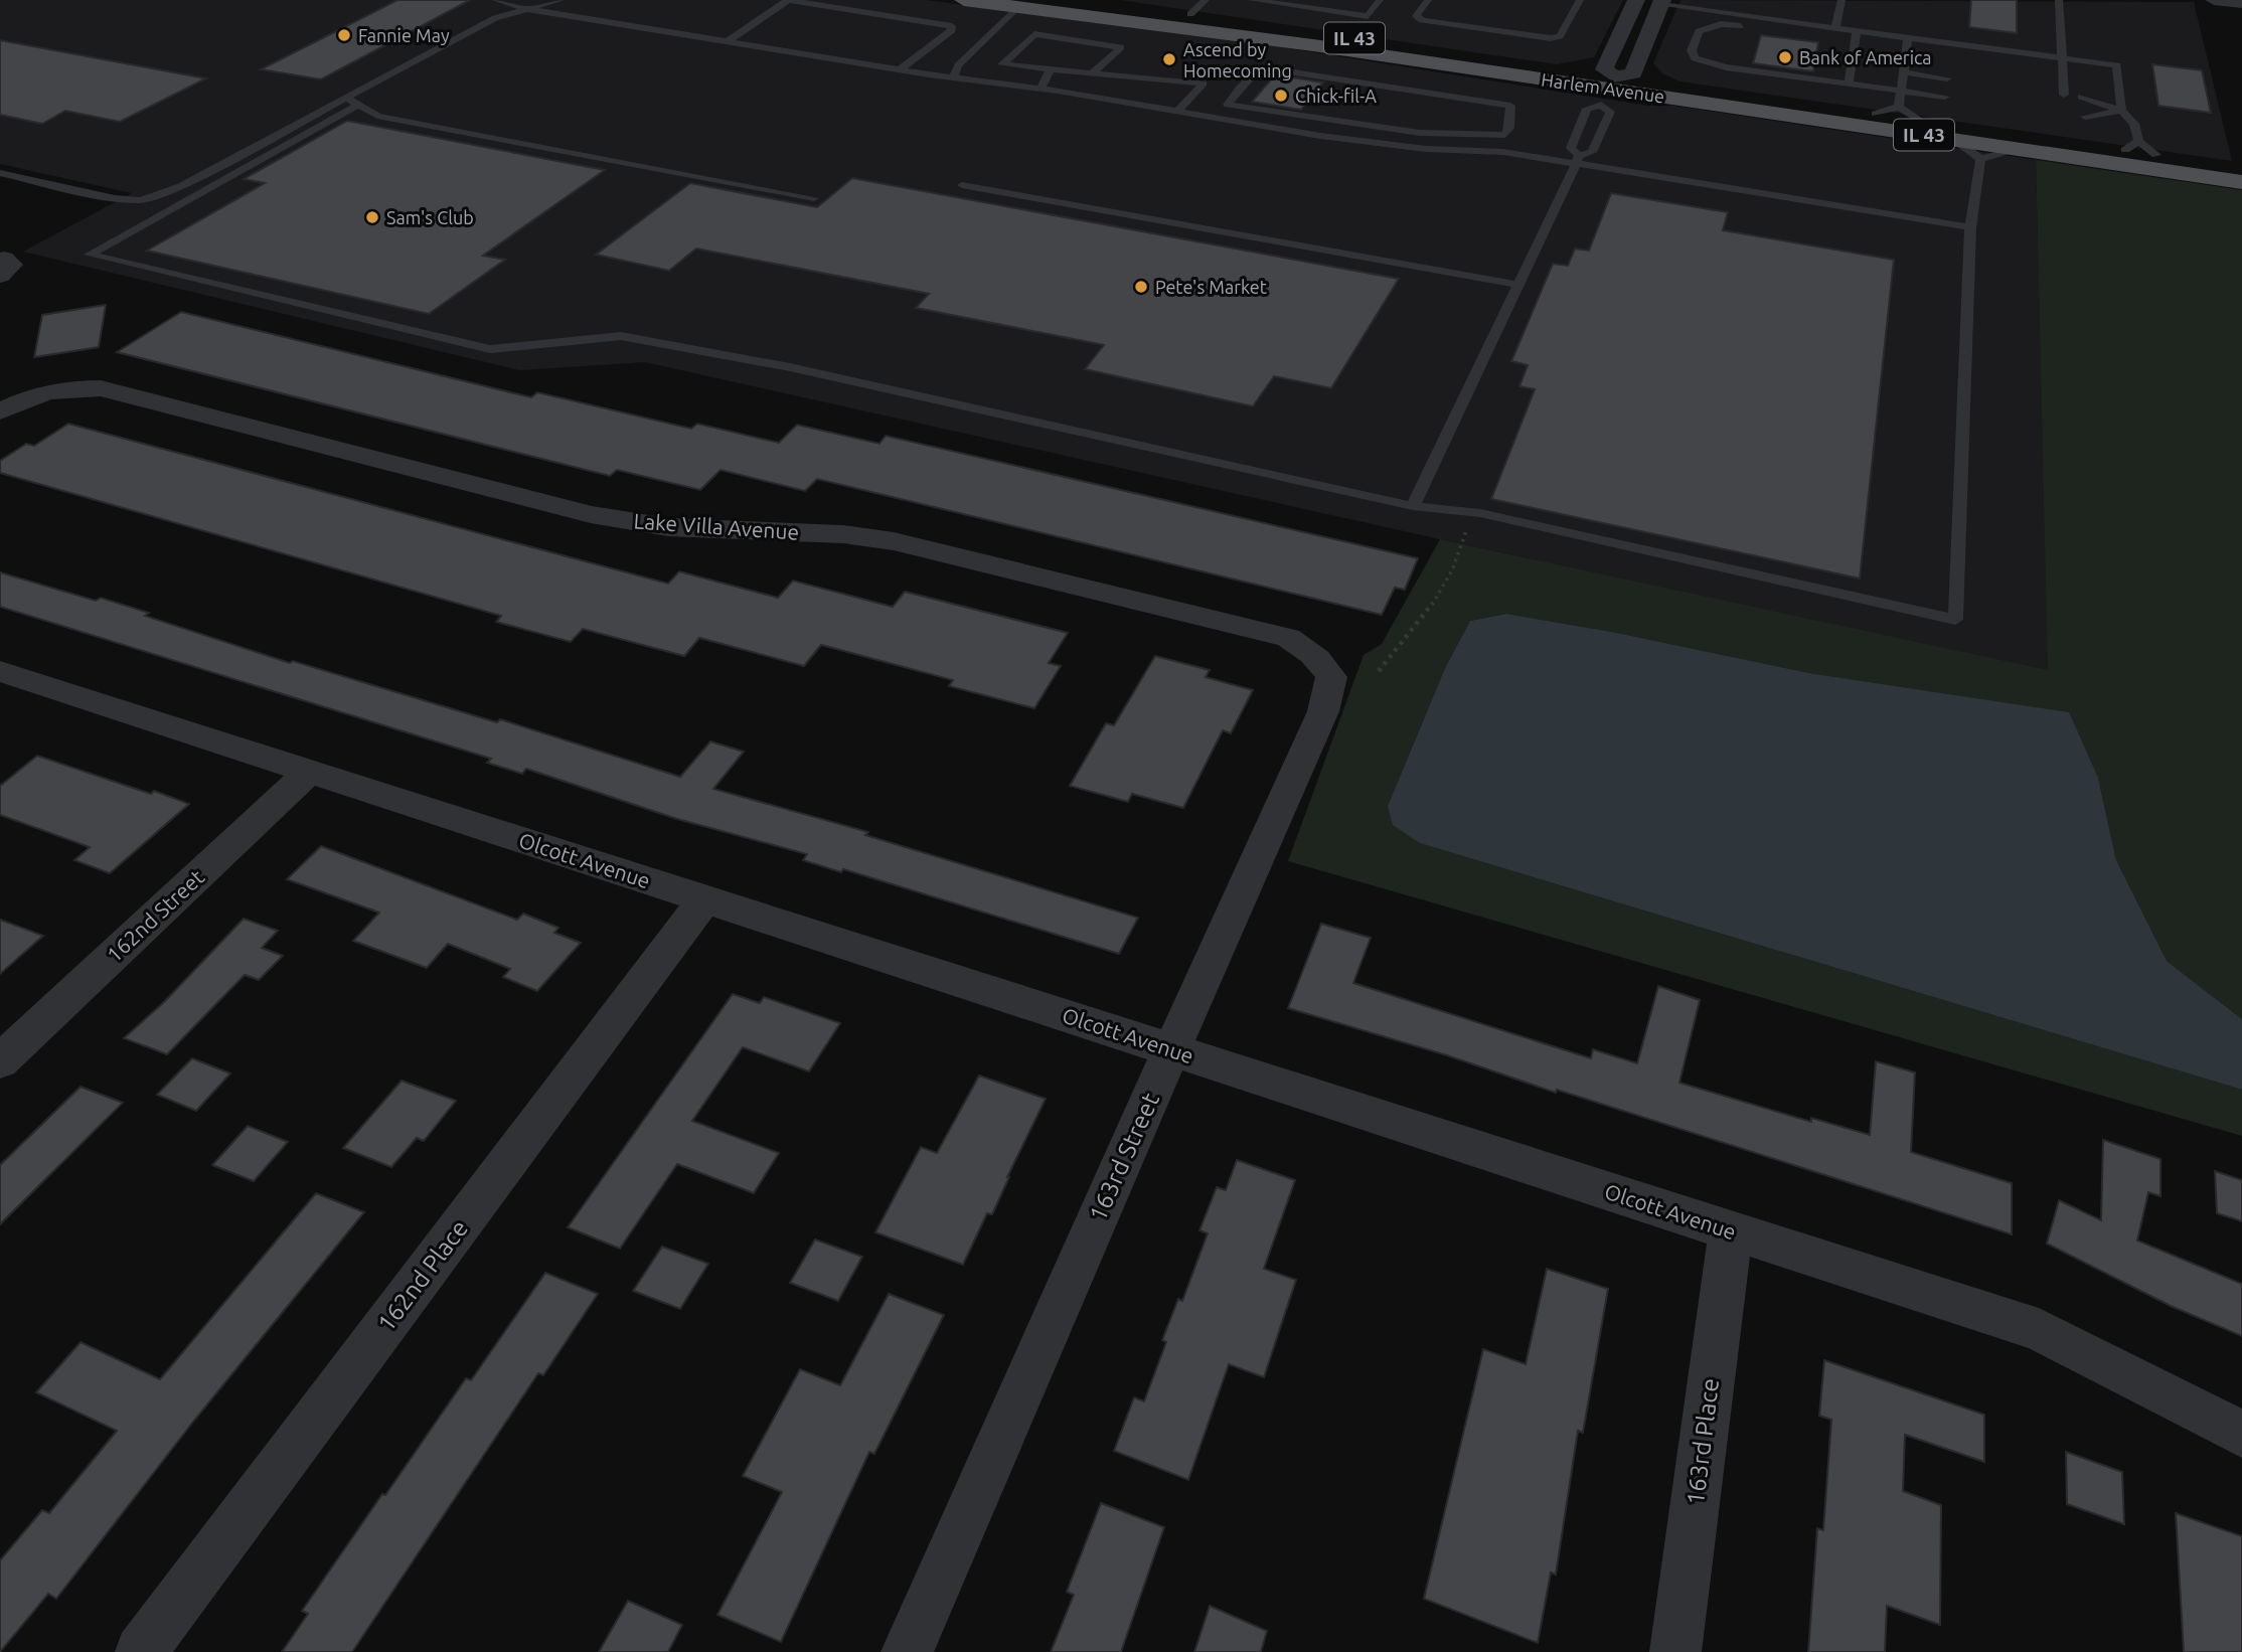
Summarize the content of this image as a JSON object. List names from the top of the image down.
{
  "streets": {
    "main road": ["IL 43", "Harlem Avenue"],
    "street": [
      "Lake Villa Avenue",
      "Olcott Avenue",
      "162nd Street",
      "163rd Street",
      "162nd Place",
      "163rd Place"
    ]
  },
  "crossings": [
    ["Lake Villa Avenue", "163rd Street"],
    ["Olcott Avenue", "162nd Street"],
    ["Olcott Avenue", "163rd Street"],
    ["Olcott Avenue", "162nd Place"],
    ["Olcott Avenue", "163rd Place"]
  ],
  "places": [
    "Fannie May",
    "Bank of America",
    "Ascend by Homecoming",
    "Chick-fil-A",
    "Sam's Club",
    "Pete's Market"
  ]
}
